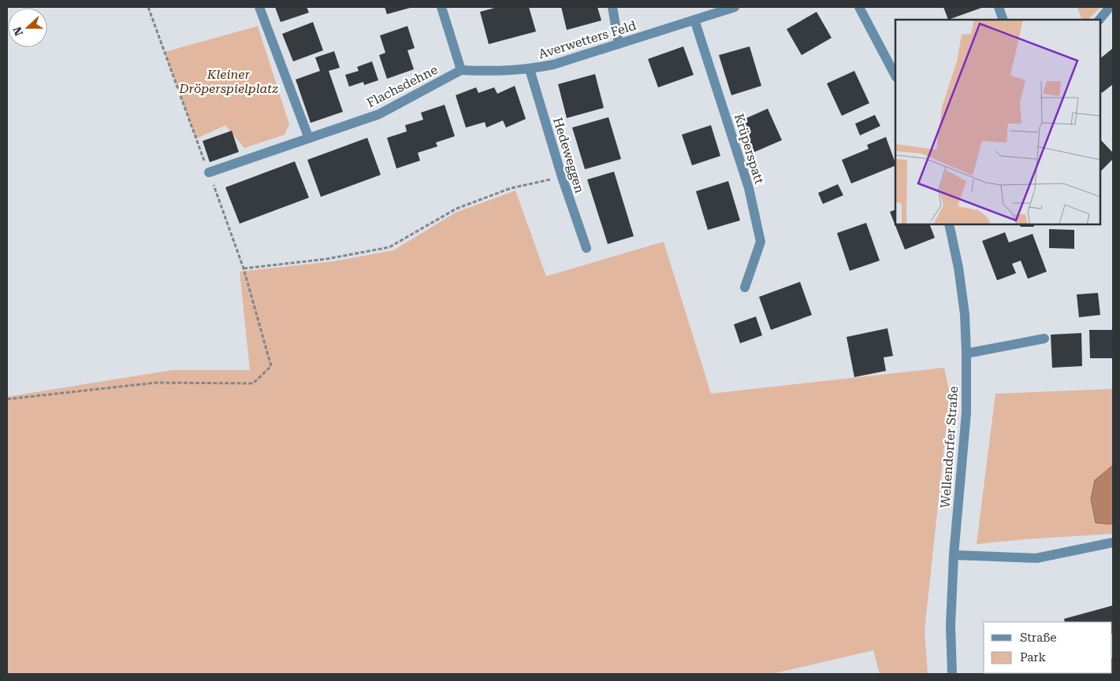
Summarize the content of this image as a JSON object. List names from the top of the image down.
{
  "streets": {
    "street": [
      "Averwetters Feld",
      "Flachsdehne",
      "Krüperspatt",
      "Hedeweggen",
      "Wellendorfer Straße"
    ]
  },
  "crossings": [
    ["Averwetters Feld", "Flachsdehne"],
    ["Averwetters Feld", "Krüperspatt"],
    ["Averwetters Feld", "Hedeweggen"]
  ],
  "parks": ["Kleiner Dröperspielplatz"],
  "legend": ["Straße", "Park"],
  "north": "left"
}
